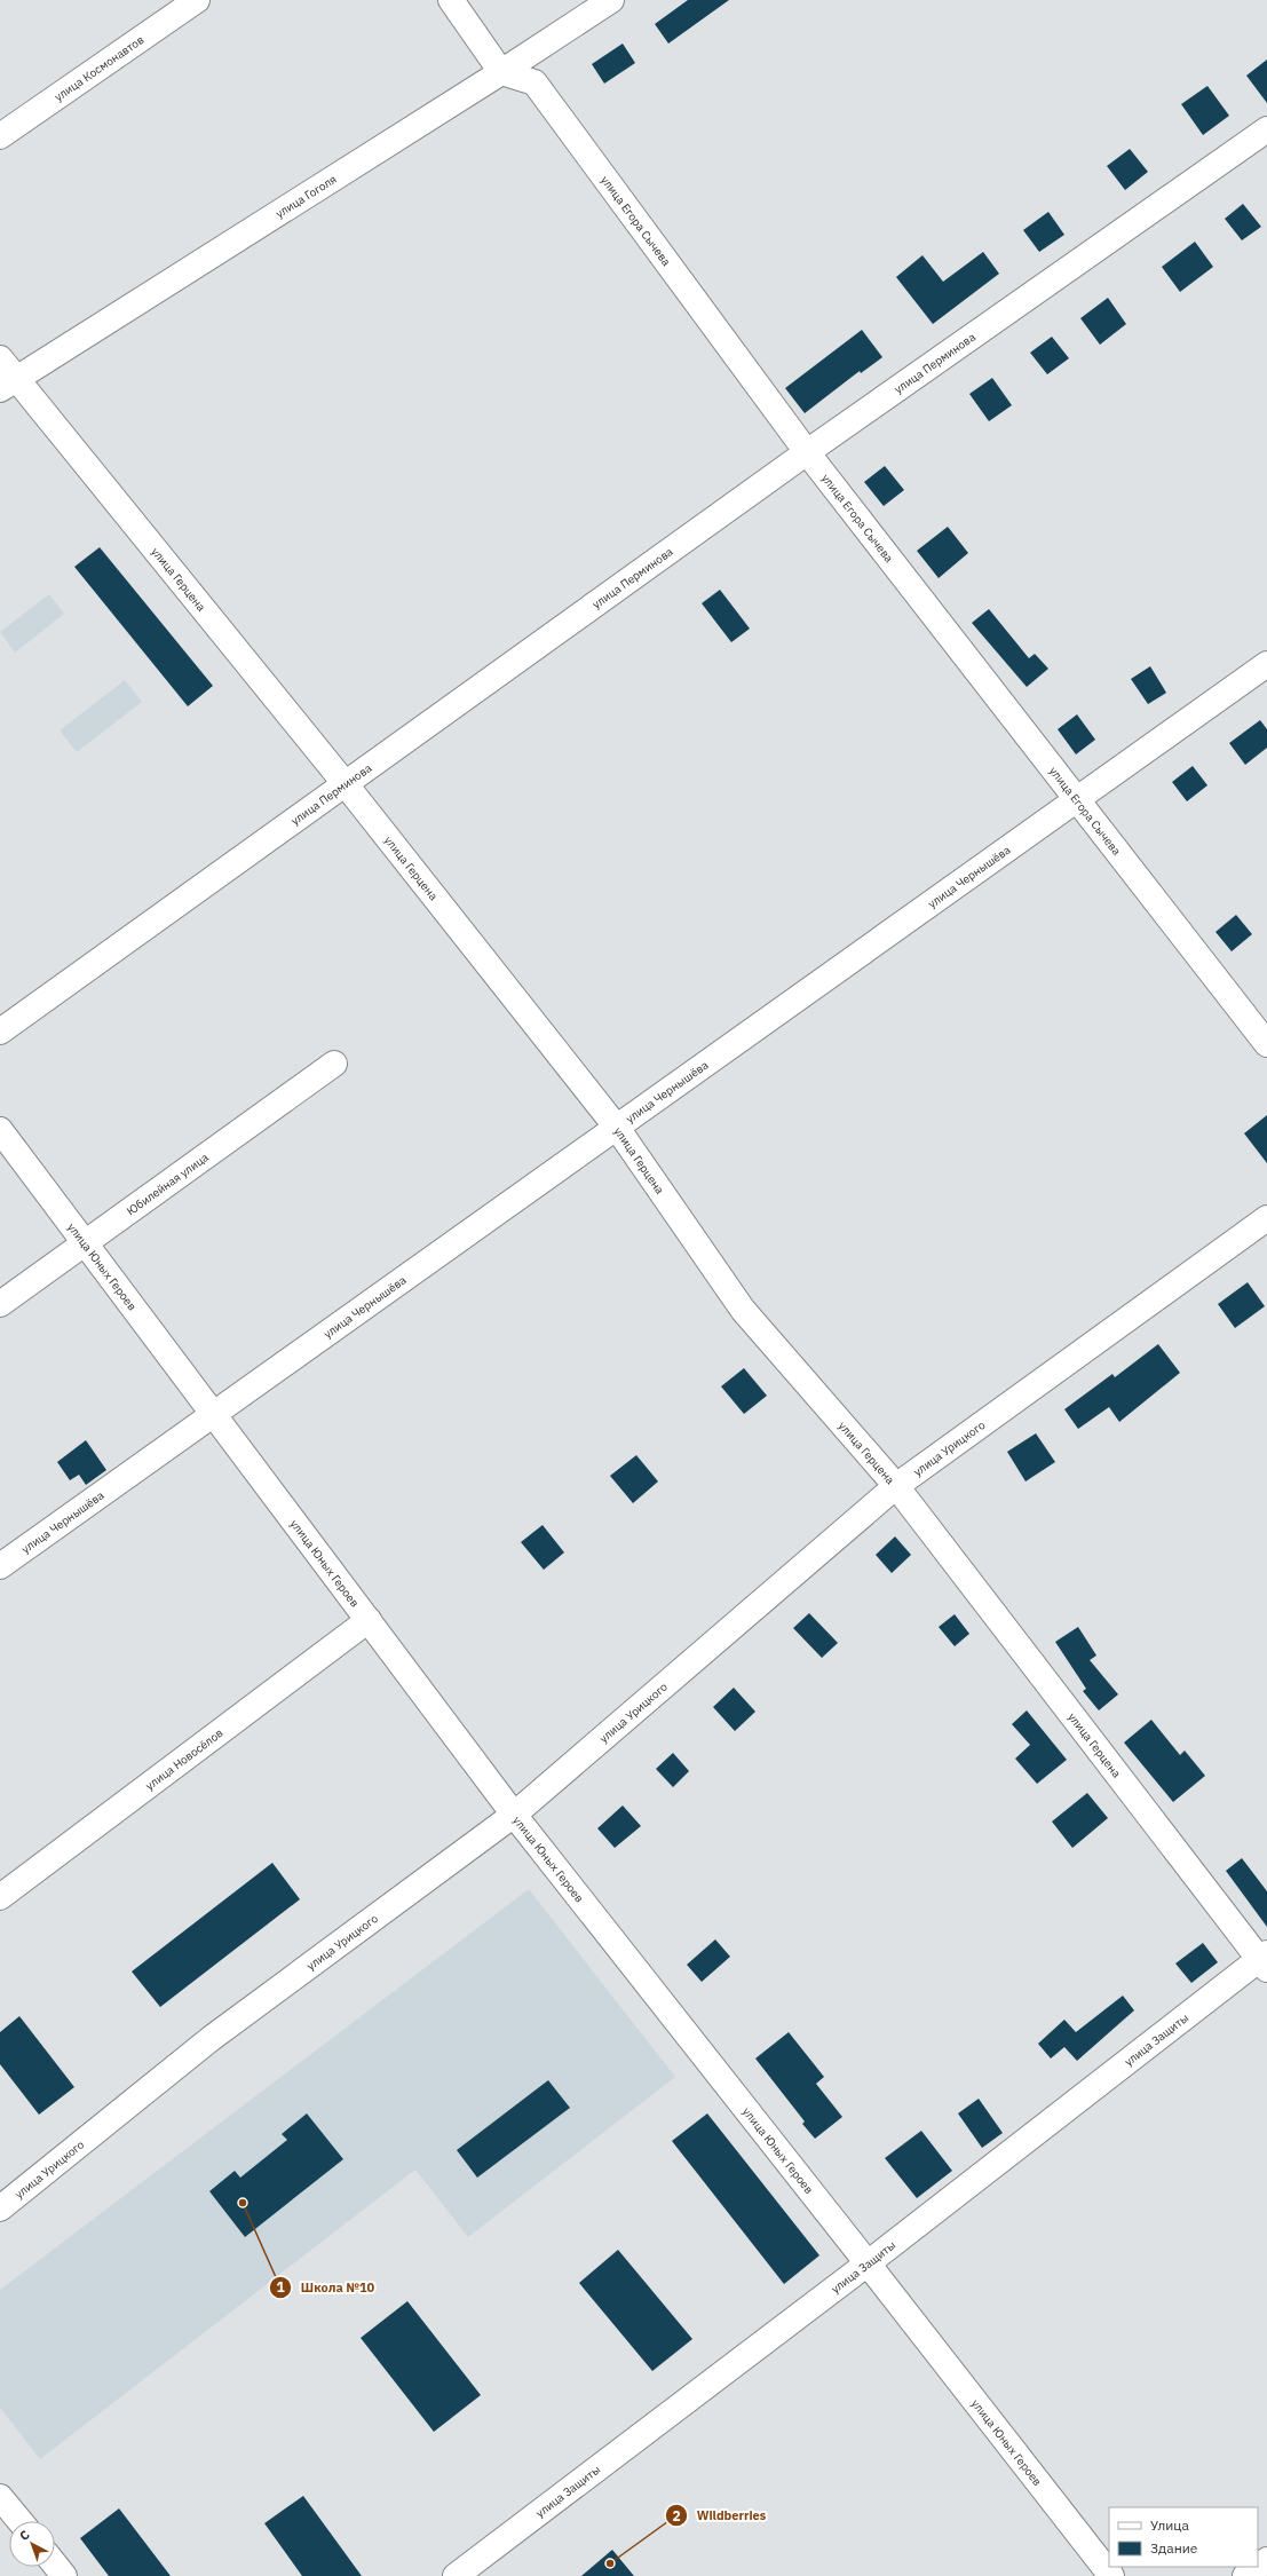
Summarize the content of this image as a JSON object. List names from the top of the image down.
{
  "streets": {
    "street": [
      "улица Космонавтов",
      "улица Гоголя",
      "улица Егора Сычева",
      "улица Перминова",
      "улица Герцена",
      "улица Чернышёва",
      "Юбилейная улица",
      "улица Юных Героев",
      "улица Урицкого",
      "улица Новосёлов",
      "улица Защиты"
    ]
  },
  "crossings": [
    ["улица Гоголя", "улица Егора Сычева"],
    ["улица Гоголя", "улица Герцена"],
    ["улица Егора Сычева", "улица Перминова"],
    ["улица Егора Сычева", "улица Чернышёва"],
    ["улица Перминова", "улица Герцена"],
    ["улица Герцена", "улица Чернышёва"],
    ["улица Герцена", "улица Урицкого"],
    ["улица Герцена", "улица Защиты"],
    ["улица Чернышёва", "улица Юных Героев"],
    ["Юбилейная улица", "улица Юных Героев"],
    ["улица Юных Героев", "улица Урицкого"],
    ["улица Юных Героев", "улица Новосёлов"],
    ["улица Юных Героев", "улица Защиты"]
  ],
  "places": ["Школа №10", "Wildberries"],
  "legend": ["Улица", "Здание"],
  "north": "top left"
}
